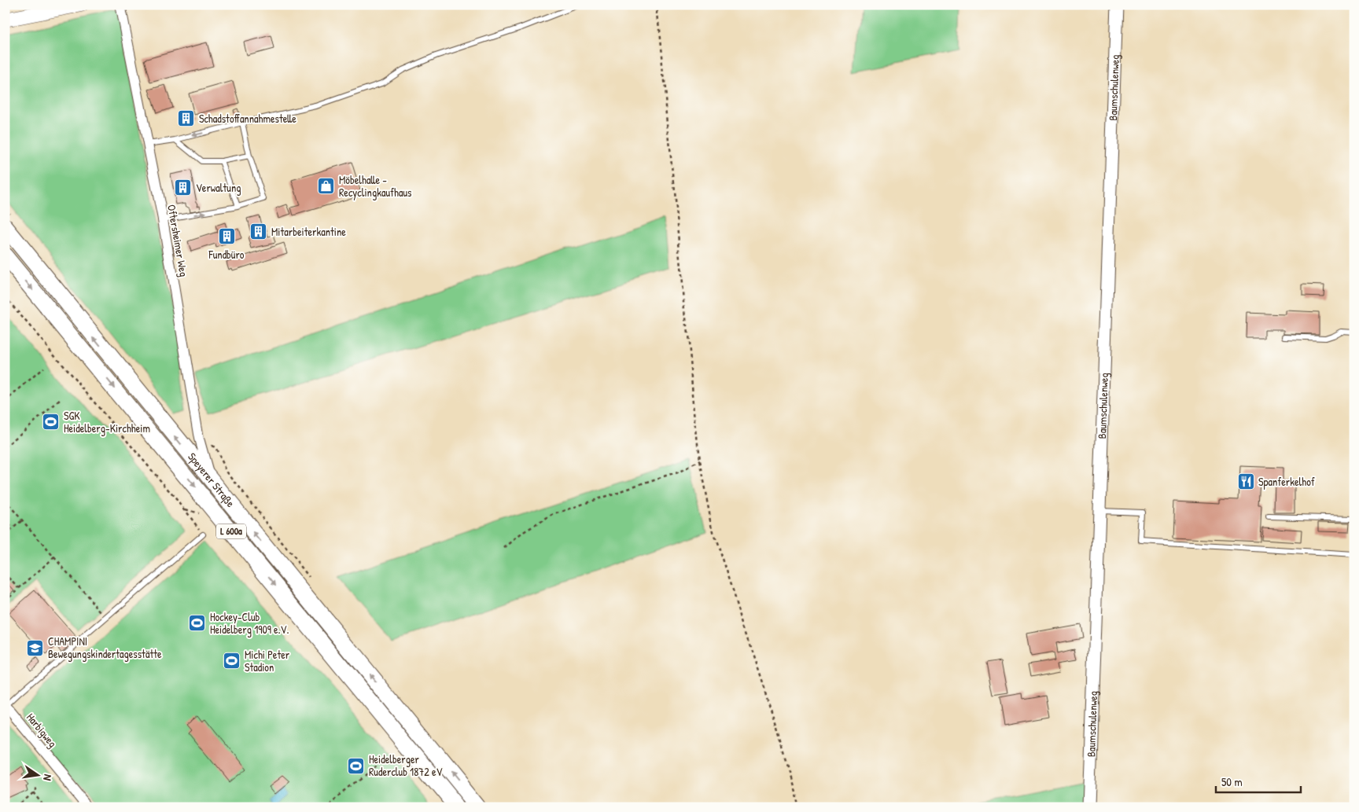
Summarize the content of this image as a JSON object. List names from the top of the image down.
{
  "streets": {
    "main road": ["Speyerer Straße", "L 600a"],
    "street": ["Baumschulenweg", "Oftersheimer Weg", "Harbigweg"]
  },
  "crossings": [
    ["Oftersheimer Weg", "Speyerer Straße"]
  ],
  "places": {
    "building": [
      "Schadstoffannahmestelle",
      "Verwaltung",
      "Mitarbeiterkantine",
      "Fundbüro"
    ],
    "shop": ["Möbelhalle - Recyclingkaufhaus"],
    "sports": [
      "SGK Heidelberg-Kirchheim",
      "Hockey-Club Heidelberg 1909 e.V.",
      "Michi Peter Stadion",
      "Heidelberger Ruderclub 1872 eV"
    ],
    "restaurant": ["Spanferkelhof"],
    "school or university": ["CHAMPINI Bewegungskindertagesstätte"]
  },
  "scale_bar": "50 m",
  "north": "right"
}
